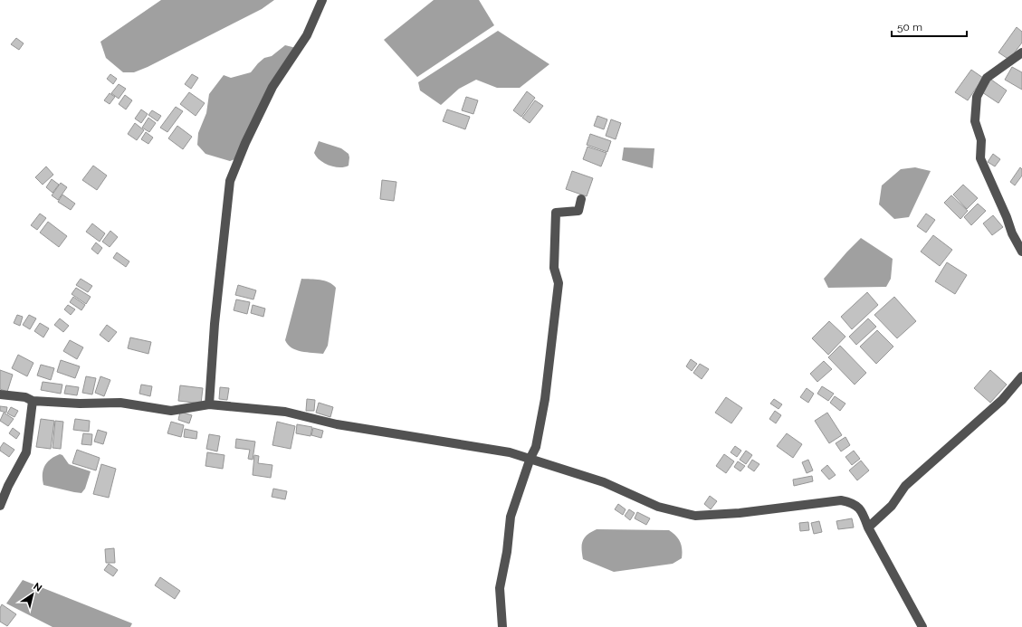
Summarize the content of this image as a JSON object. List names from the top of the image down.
{
  "scale_bar": "50 m",
  "north": "top right"
}
